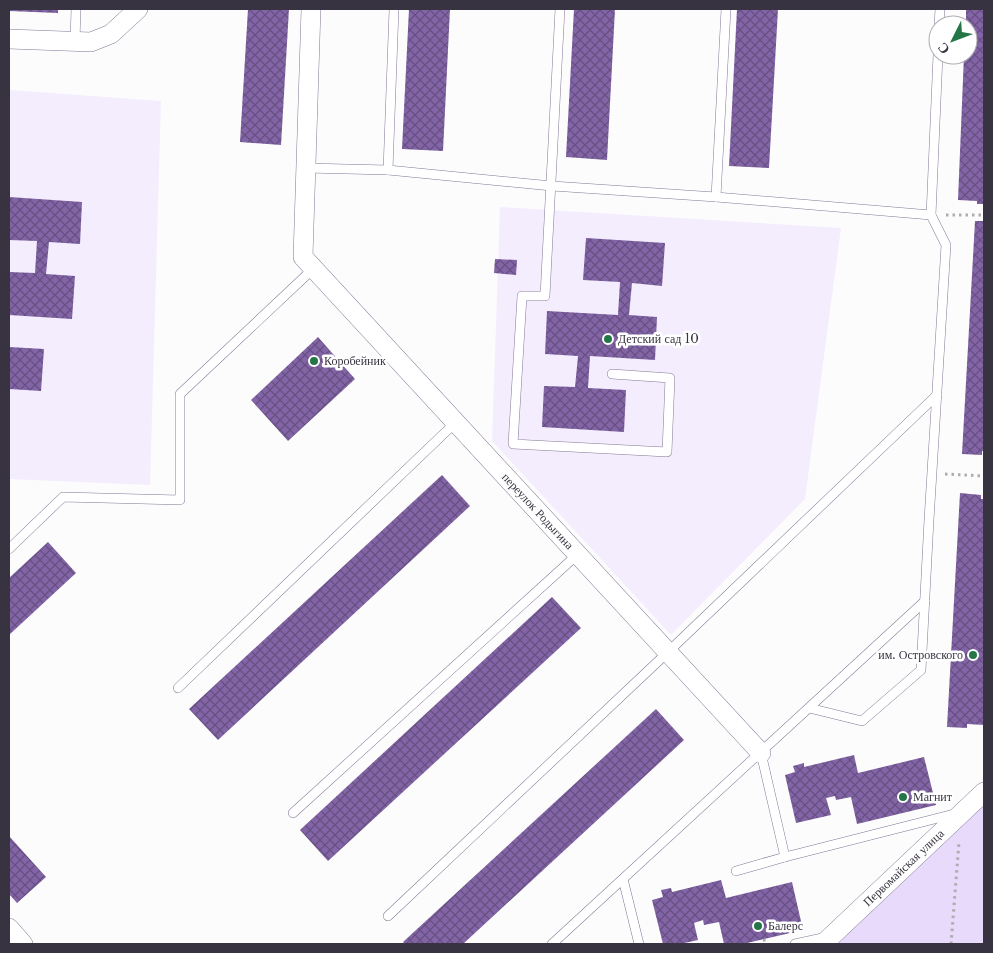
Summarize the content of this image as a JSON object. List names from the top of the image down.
{
  "streets": {
    "street": ["переулок Родыгина", "Первомайская улица"]
  },
  "places": [
    "Детский сад 10",
    "Коробейник",
    "им. Островского",
    "Магнит",
    "Балерс"
  ],
  "north": "bottom left"
}
